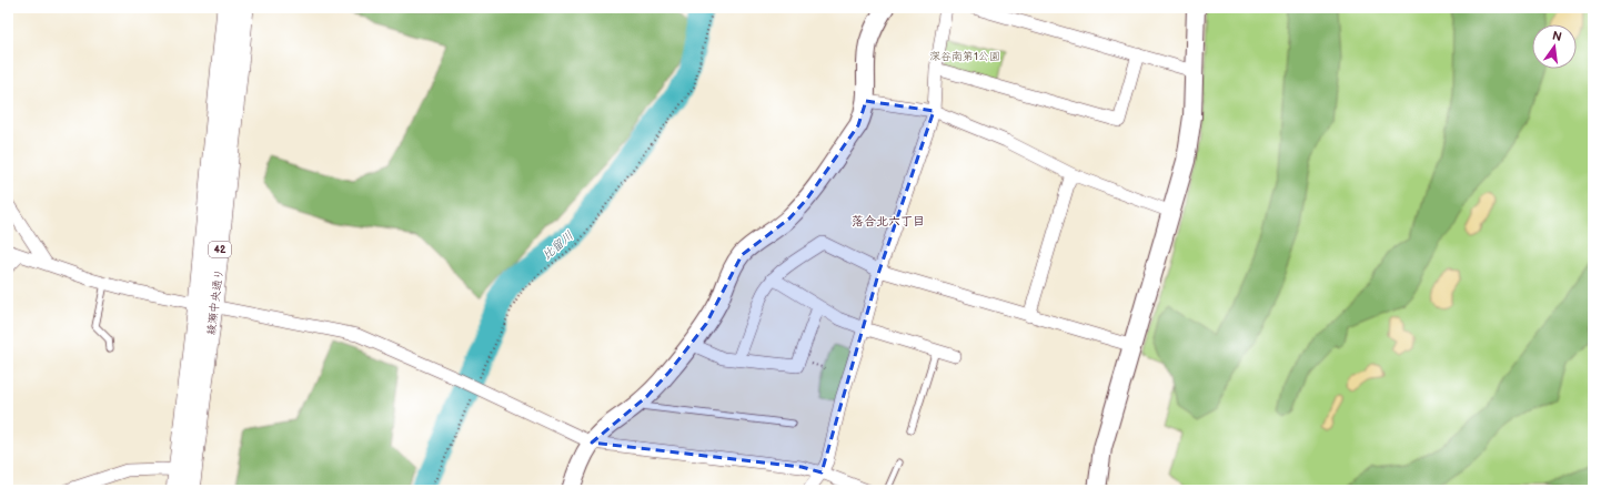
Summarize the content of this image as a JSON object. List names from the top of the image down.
{
  "streets": {
    "main road": ["42", "綾瀬中央通り"]
  },
  "districts": ["落合北六丁目"],
  "water": ["比留川"],
  "parks": ["深谷南第1公園"],
  "north": "top"
}
